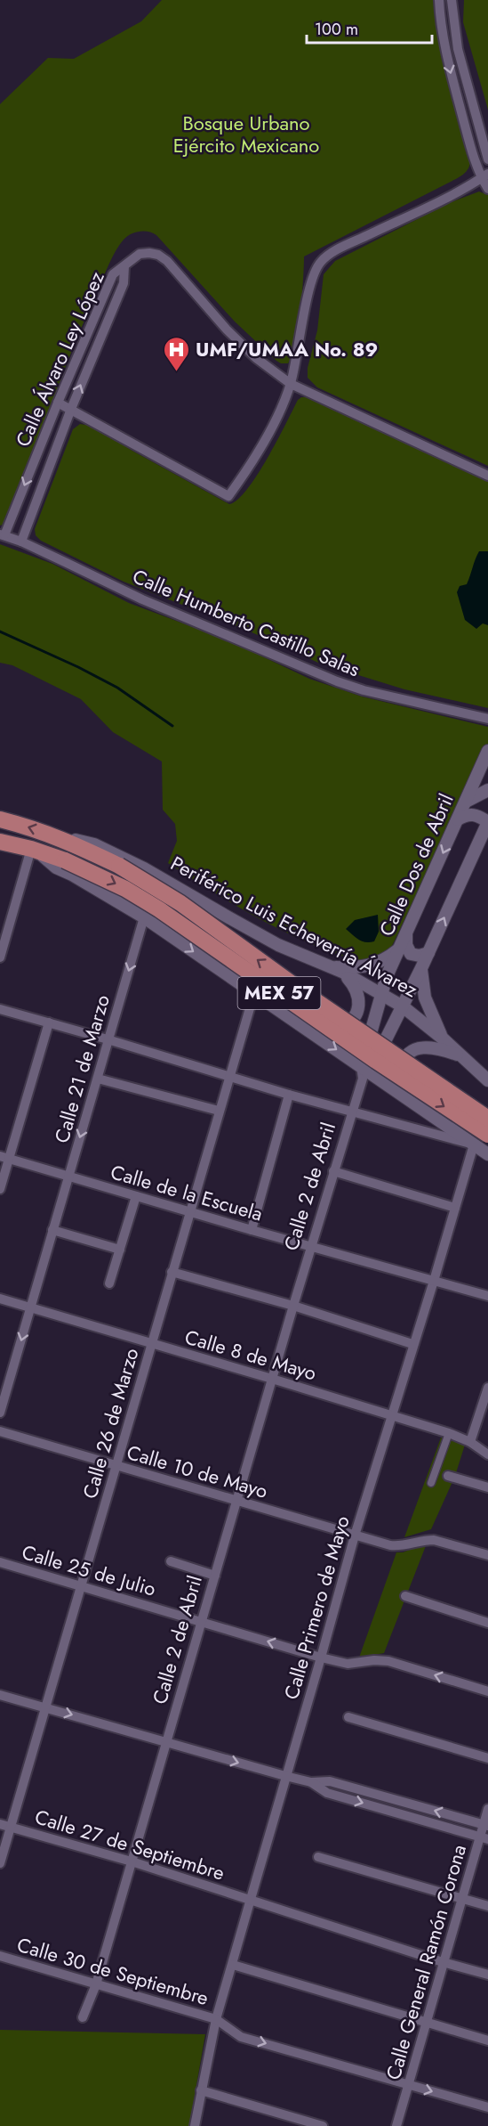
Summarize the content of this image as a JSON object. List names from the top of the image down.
{
  "streets": {
    "highway": ["Periférico Luis Echeverría Álvarez", "MEX 57"],
    "street": [
      "Calle Álvaro Ley López",
      "Calle Humberto Castillo Salas",
      "Calle Dos de Abril",
      "Calle 21 de Marzo",
      "Calle 2 de Abril",
      "Calle de la Escuela",
      "Calle 8 de Mayo",
      "Calle 26 de Marzo",
      "Calle 10 de Mayo",
      "Calle 25 de Julio",
      "Calle Primero de Mayo",
      "Calle 27 de Septiembre",
      "Calle General Ramón Corona",
      "Calle 30 de Septiembre"
    ]
  },
  "crossings": [
    ["Calle Álvaro Ley López", "Calle Humberto Castillo Salas"],
    ["Calle Dos de Abril", "Periférico Luis Echeverría Álvarez"],
    ["Calle Dos de Abril", "Calle 2 de Abril"],
    ["Periférico Luis Echeverría Álvarez", "Calle 2 de Abril"],
    ["Calle 21 de Marzo", "Calle de la Escuela"],
    ["Calle 21 de Marzo", "Calle 8 de Mayo"],
    ["Calle 2 de Abril", "Calle de la Escuela"],
    ["Calle 2 de Abril", "Calle 8 de Mayo"],
    ["Calle 2 de Abril", "Calle 10 de Mayo"],
    ["Calle 2 de Abril", "Calle 25 de Julio"],
    ["Calle 2 de Abril", "Calle 27 de Septiembre"],
    ["Calle 2 de Abril", "Calle 30 de Septiembre"],
    ["Calle de la Escuela", "Calle 26 de Marzo"],
    ["Calle de la Escuela", "Calle Primero de Mayo"],
    ["Calle 8 de Mayo", "Calle 26 de Marzo"],
    ["Calle 8 de Mayo", "Calle Primero de Mayo"],
    ["Calle 26 de Marzo", "Calle 10 de Mayo"],
    ["Calle 26 de Marzo", "Calle 25 de Julio"],
    ["Calle 26 de Marzo", "Calle 27 de Septiembre"],
    ["Calle 10 de Mayo", "Calle Primero de Mayo"],
    ["Calle 25 de Julio", "Calle Primero de Mayo"],
    ["Calle Primero de Mayo", "Calle 27 de Septiembre"],
    ["Calle Primero de Mayo", "Calle 30 de Septiembre"],
    ["Calle 27 de Septiembre", "Calle General Ramón Corona"],
    ["Calle General Ramón Corona", "Calle 30 de Septiembre"]
  ],
  "parks": ["Bosque Urbano Ejército Mexicano"],
  "places": {
    "hospital": ["UMF/UMAA No. 89"]
  },
  "scale_bar": "100 m"
}
